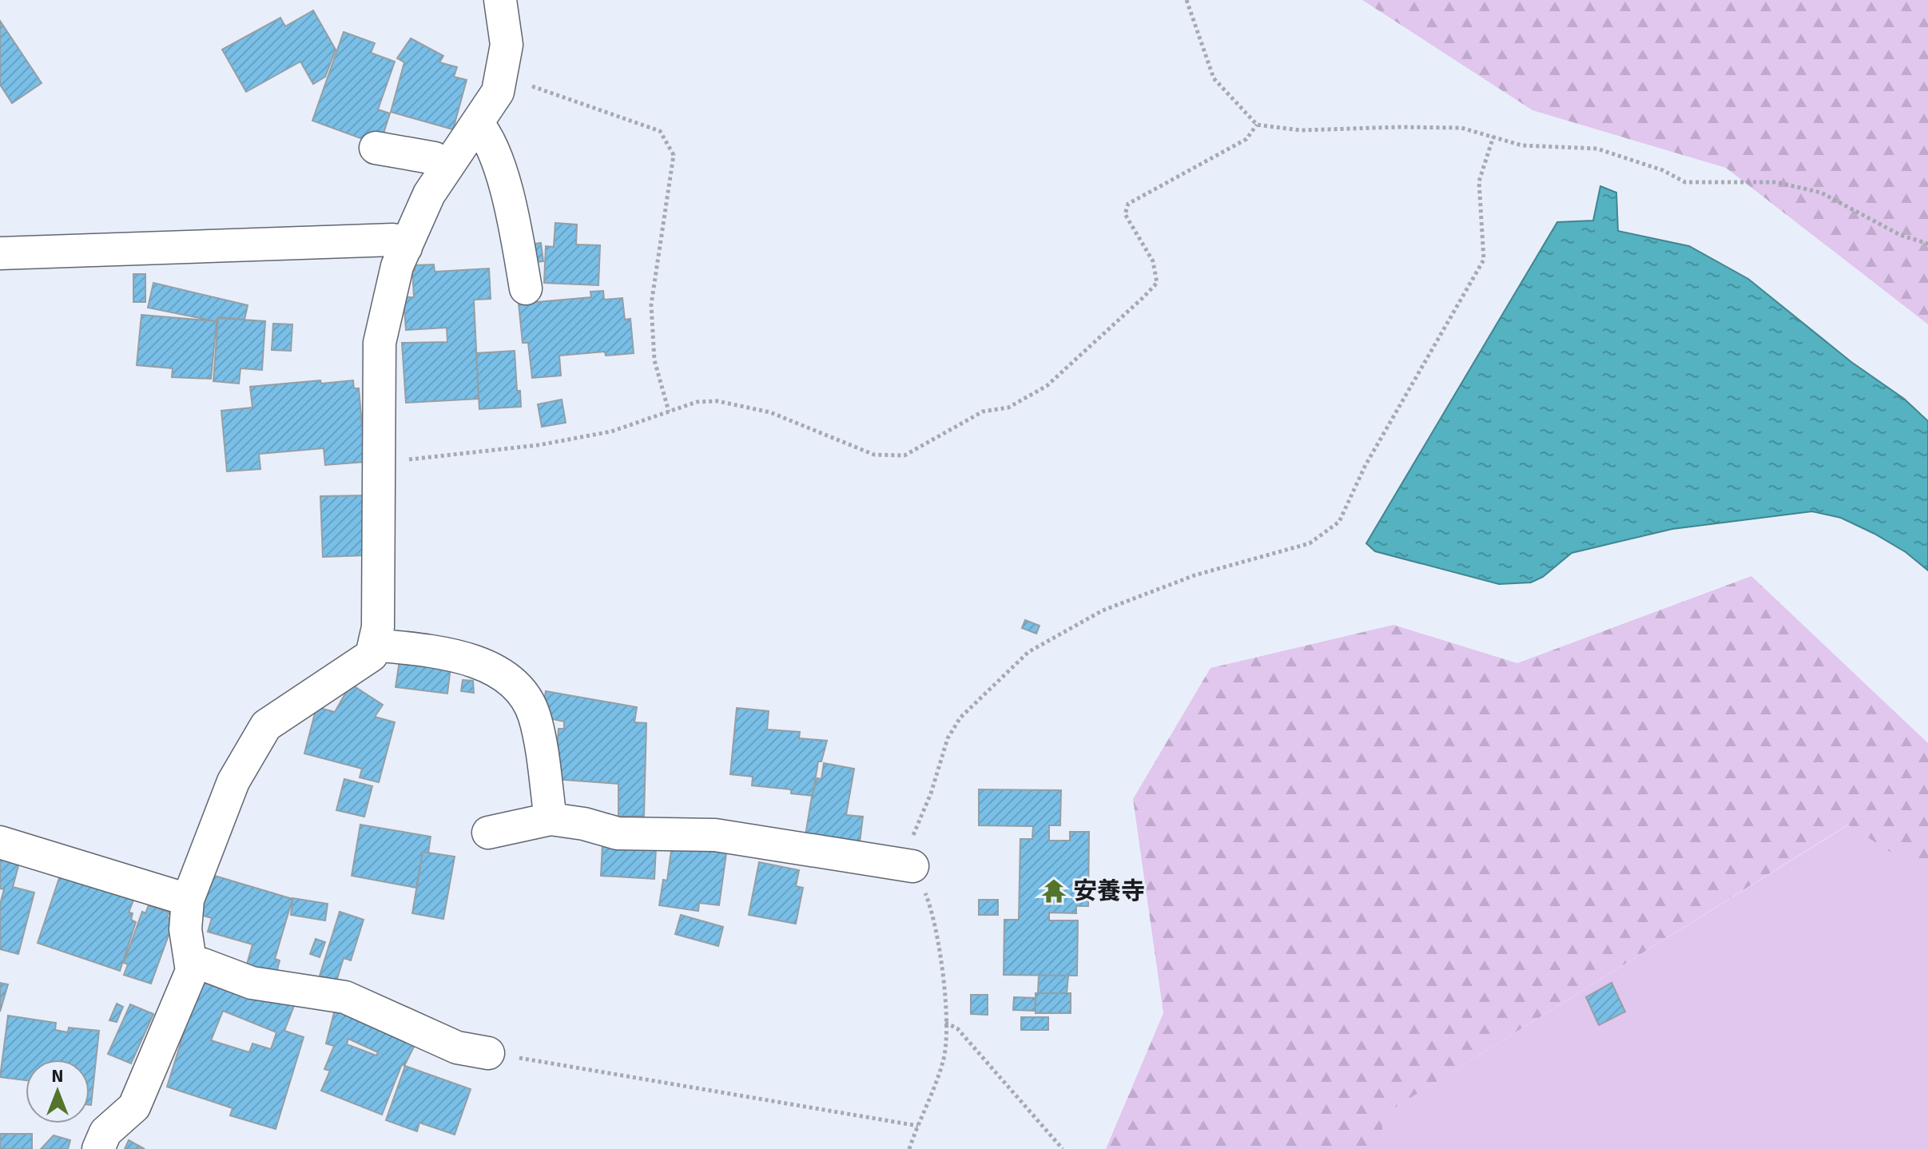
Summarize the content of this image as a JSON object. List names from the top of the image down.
{
  "places": {
    "temple": ["安養寺"]
  },
  "north": "top"
}
